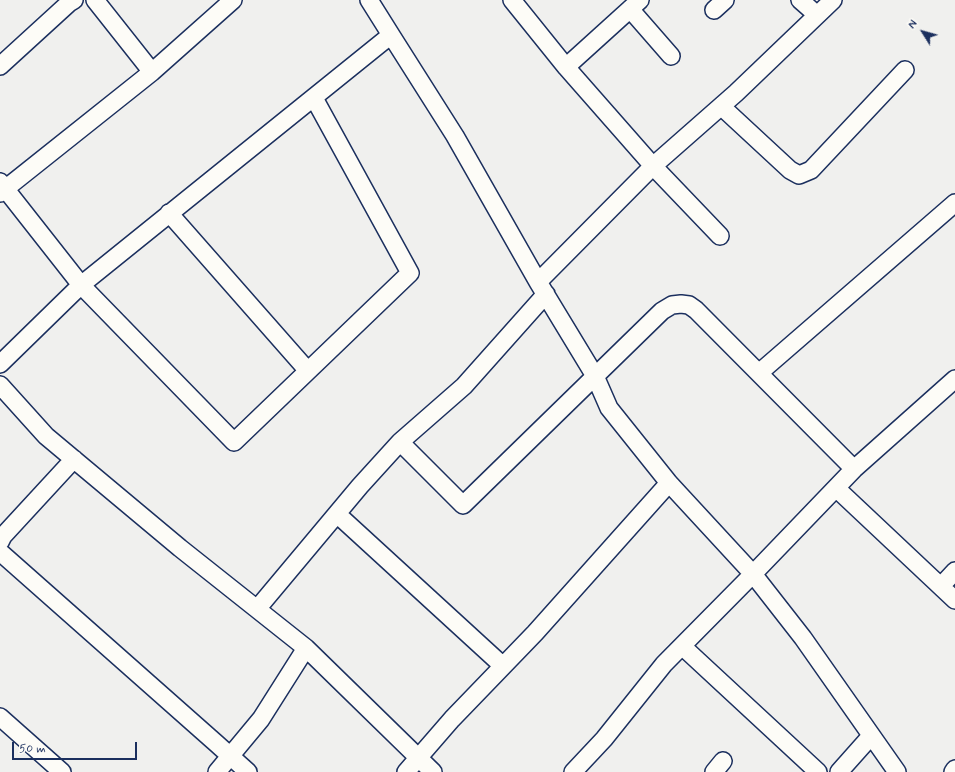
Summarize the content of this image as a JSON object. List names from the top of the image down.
{
  "scale_bar": "50 m",
  "north": "top left"
}
